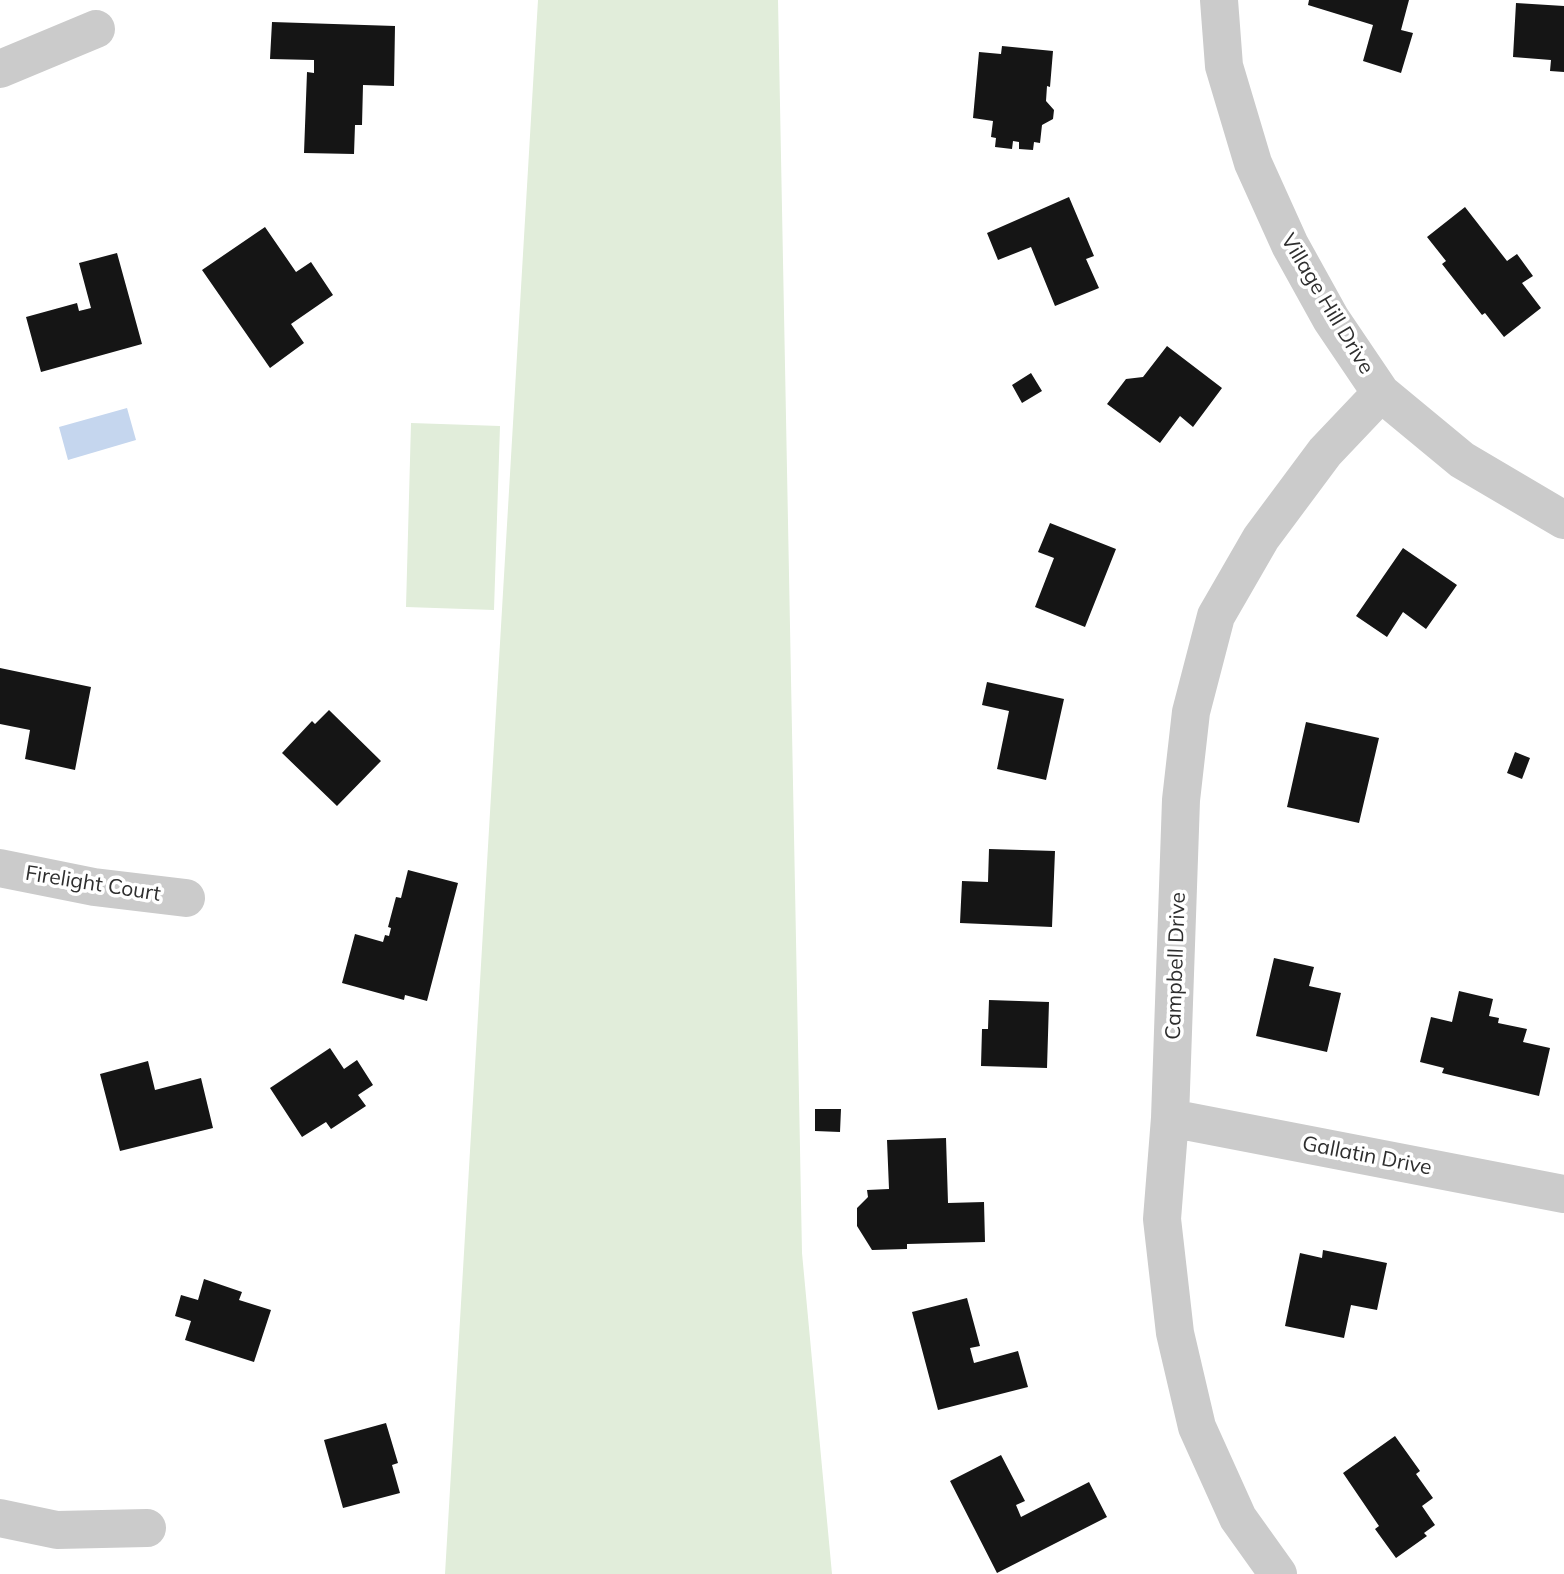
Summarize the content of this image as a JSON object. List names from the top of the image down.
{
  "streets": {
    "street": [
      "Village Hill Drive",
      "Firelight Court",
      "Campbell Drive",
      "Gallatin Drive"
    ]
  },
  "crossings": [
    ["Village Hill Drive", "Campbell Drive"],
    ["Campbell Drive", "Gallatin Drive"]
  ]
}
